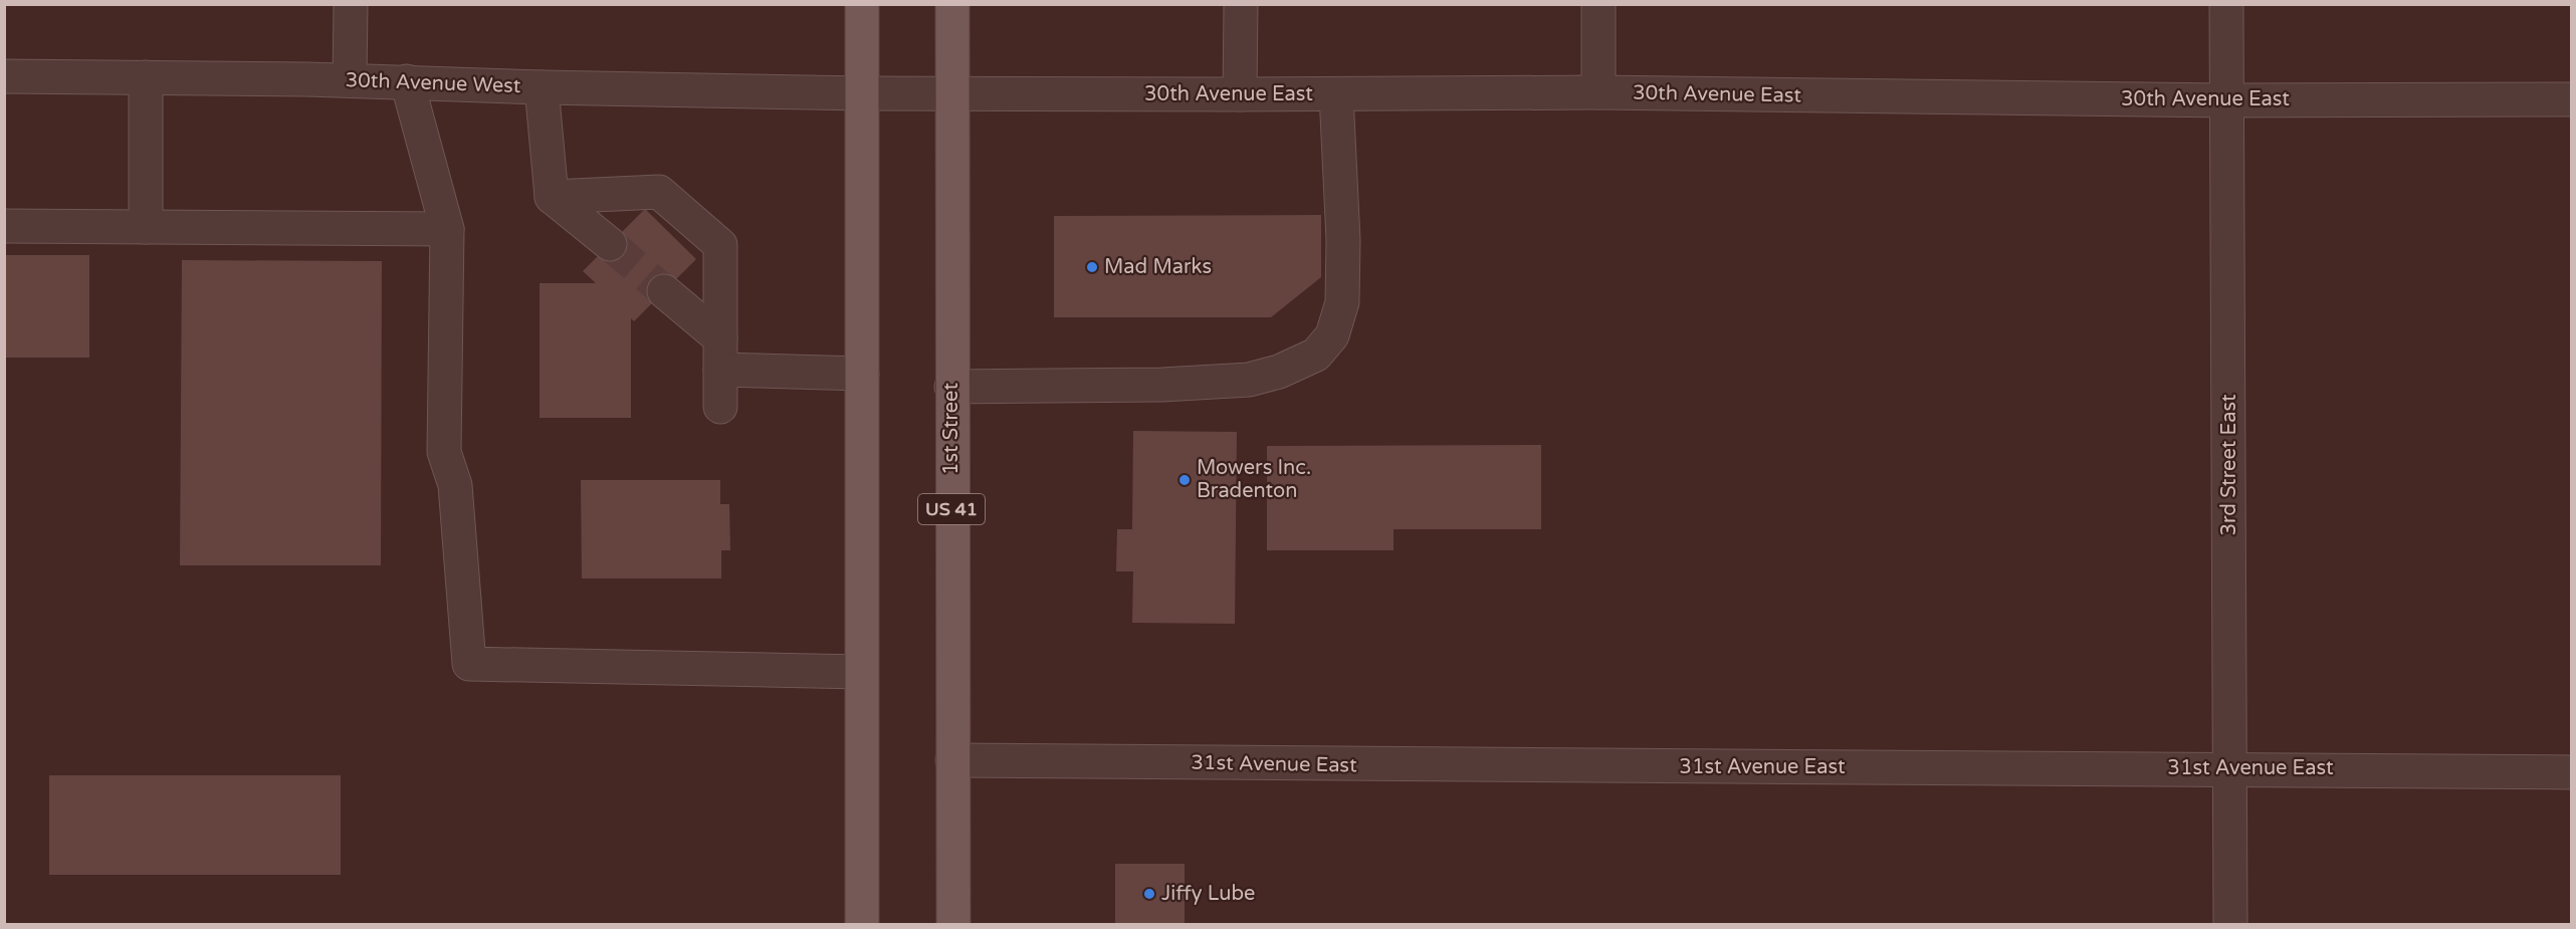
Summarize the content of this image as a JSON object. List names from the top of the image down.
{
  "streets": {
    "main road": ["1st Street", "US 41"],
    "street": [
      "30th Avenue West",
      "30th Avenue East",
      "3rd Street East",
      "31st Avenue East"
    ]
  },
  "crossings": [
    ["30th Avenue West", "30th Avenue East"],
    ["30th Avenue East", "1st Street"],
    ["30th Avenue East", "3rd Street East"],
    ["1st Street", "31st Avenue East"],
    ["3rd Street East", "31st Avenue East"]
  ],
  "places": ["Mad Marks", "Mowers Inc. Bradenton", "Jiffy Lube"]
}
